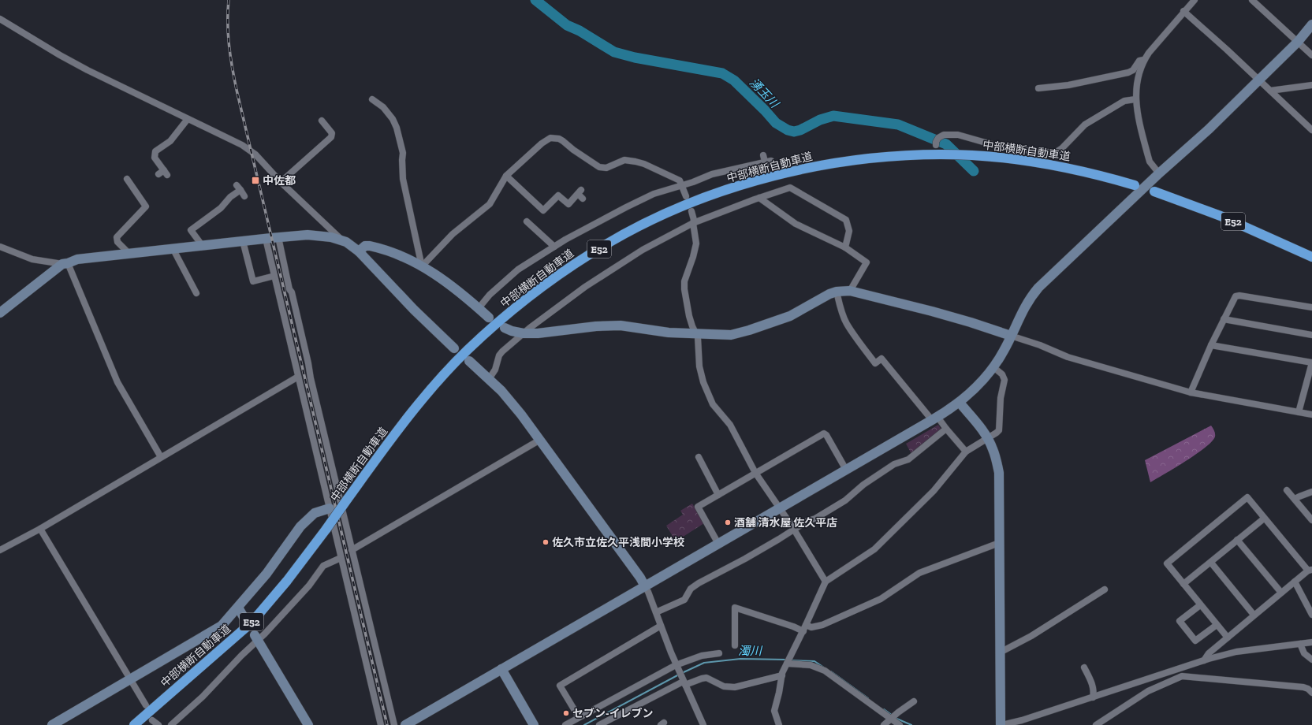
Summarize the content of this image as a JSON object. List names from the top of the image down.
{
  "streets": {
    "highway": ["中部横断自動車道", "E52"]
  },
  "water": ["湧玉川", "濁川"],
  "places": {
    "transit": ["中佐都"],
    "other": ["酒舗 清水屋 佐久平店", "佐久市立佐久平浅間小学校", "セブン-イレブン"]
  }
}
